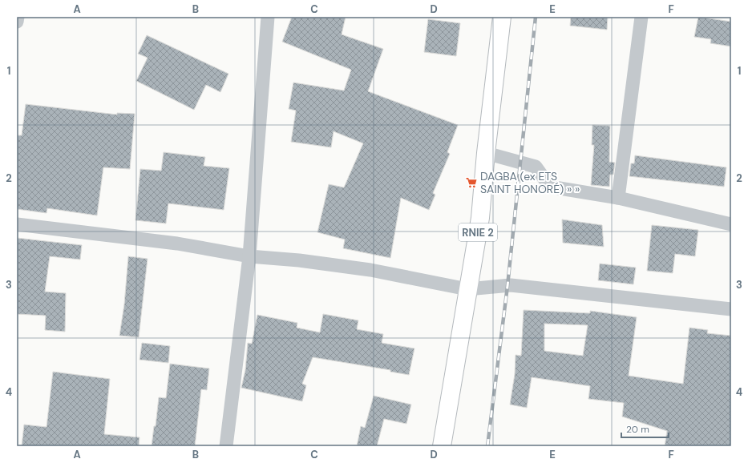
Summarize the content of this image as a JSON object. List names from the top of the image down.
{
  "streets": {
    "highway": ["RNIE 2"]
  },
  "places": {
    "supermarket": ["DAGBA (ex ETS SAINT HONORÉ) » »"]
  },
  "scale_bar": "20 m",
  "grid": {
    "columns": [
      "A",
      "B",
      "C",
      "D",
      "E",
      "F"
    ],
    "rows": [
      "1",
      "2",
      "3",
      "4"
    ]
  }
}
